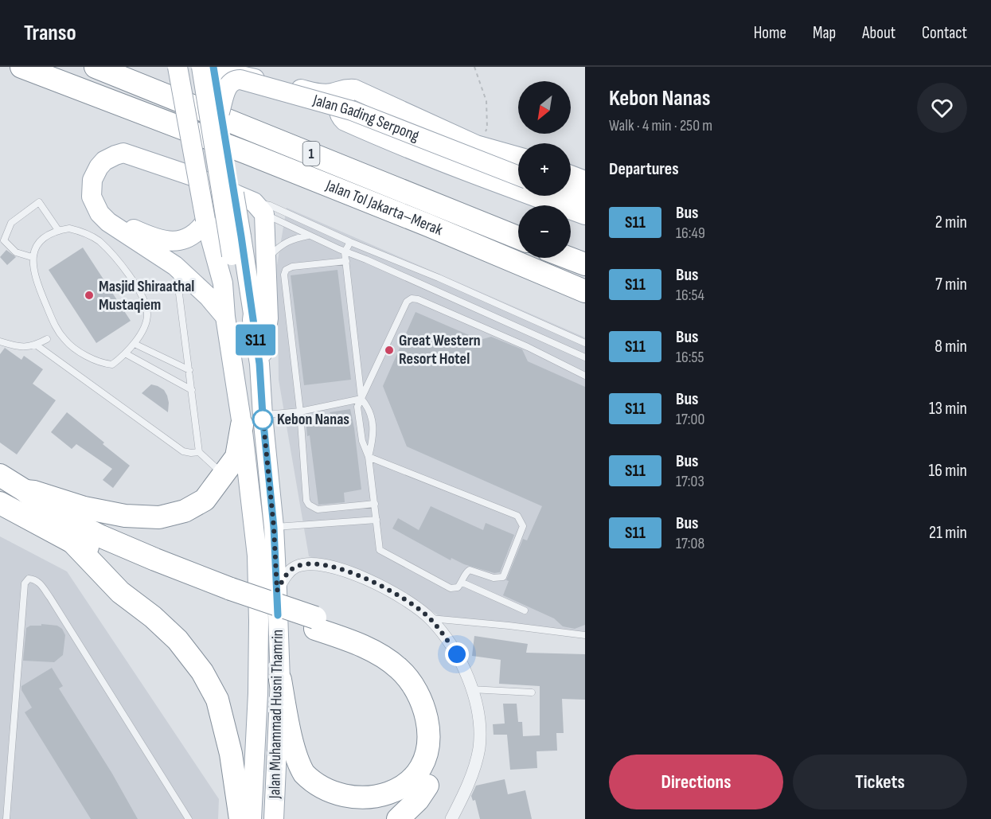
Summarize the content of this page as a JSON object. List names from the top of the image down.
{
  "streets": {
    "highway": ["1", "Jalan Tol Jakarta–Merak"],
    "main road": ["Jalan Gading Serpong", "Jalan Muhammad Husni Thamrin"]
  },
  "places": ["Masjid Shiraathal Mustaqiem", "Great Western Resort Hotel", "Kebon Nanas"],
  "lines": ["bus line S11"],
  "north": "bottom left",
  "page": {
    "header": "Transo",
    "nav": [
      "Home",
      "Map",
      "About",
      "Contact"
    ],
    "on_map": "S11",
    "heading": [
      ["Kebon Nanas", "Walk · 4 min · 250 m"],
      "Departures"
    ],
    "map_buttons": ["+", "−"],
    "list": [
      {
        "mark": "S11",
        "name": "Bus",
        "note": "16:49",
        "value": "2 min"
      },
      {
        "mark": "S11",
        "name": "Bus",
        "note": "16:54",
        "value": "7 min"
      },
      {
        "mark": "S11",
        "name": "Bus",
        "note": "16:55",
        "value": "8 min"
      },
      {
        "mark": "S11",
        "name": "Bus",
        "note": "17:00",
        "value": "13 min"
      },
      {
        "mark": "S11",
        "name": "Bus",
        "note": "17:03",
        "value": "16 min"
      },
      {
        "mark": "S11",
        "name": "Bus",
        "note": "17:08",
        "value": "21 min"
      }
    ],
    "buttons": ["Directions", "Tickets"]
  }
}
